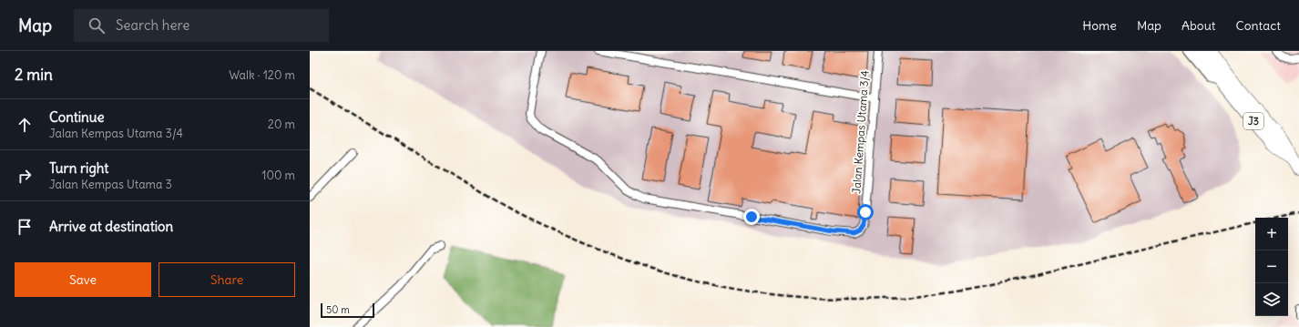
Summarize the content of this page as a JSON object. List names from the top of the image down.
{
  "streets": {
    "main road": ["J3"],
    "street": ["Jalan Kempas Utama 3/4"]
  },
  "scale_bar": "50 m",
  "page": {
    "header": "Map",
    "search": "Search here",
    "nav": [
      "Home",
      "Map",
      "About",
      "Contact"
    ],
    "heading": ["2 min", "Walk · 120 m"],
    "list": [
      ["Continue", "Jalan Kempas Utama 3/4", "20 m"],
      ["Turn right", "Jalan Kempas Utama 3", "100 m"],
      "Arrive at destination"
    ],
    "map_buttons": ["+", "−"],
    "buttons": ["Save", "Share"],
    "scale": "50 m"
  }
}
